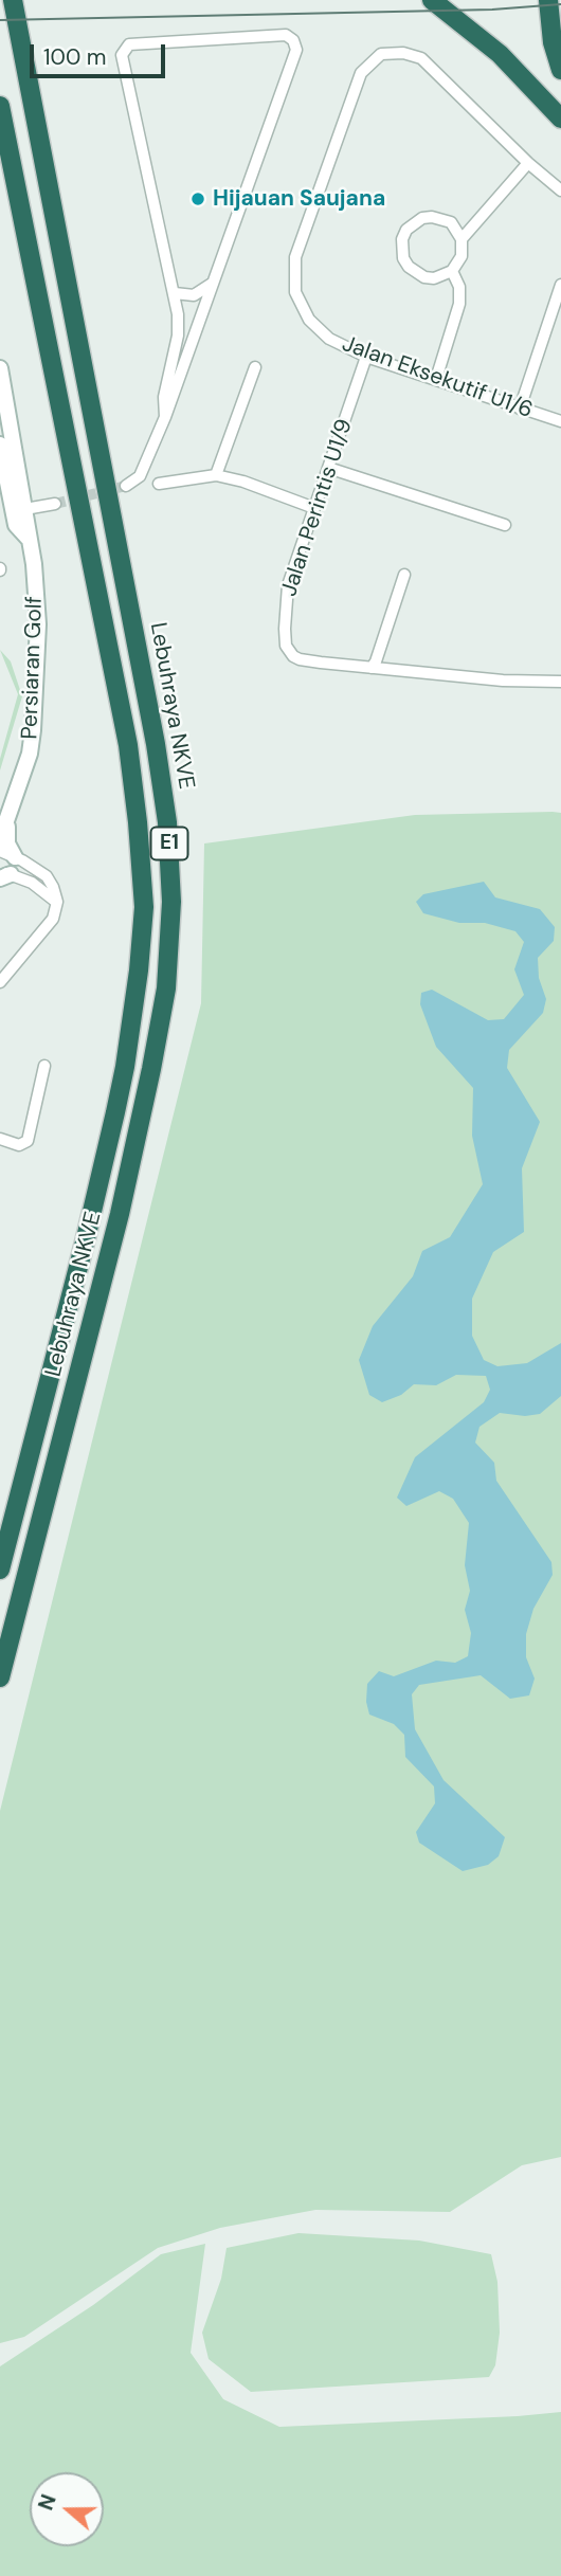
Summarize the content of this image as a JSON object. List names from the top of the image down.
{
  "streets": {
    "highway": ["Lebuhraya NKVE", "E1"],
    "street": ["Jalan Eksekutif U1/6", "Jalan Perintis U1/9", "Persiaran Golf"]
  },
  "crossings": [
    ["Jalan Eksekutif U1/6", "Jalan Perintis U1/9"]
  ],
  "places": ["Hijauan Saujana"],
  "scale_bar": "100 m",
  "north": "left"
}
